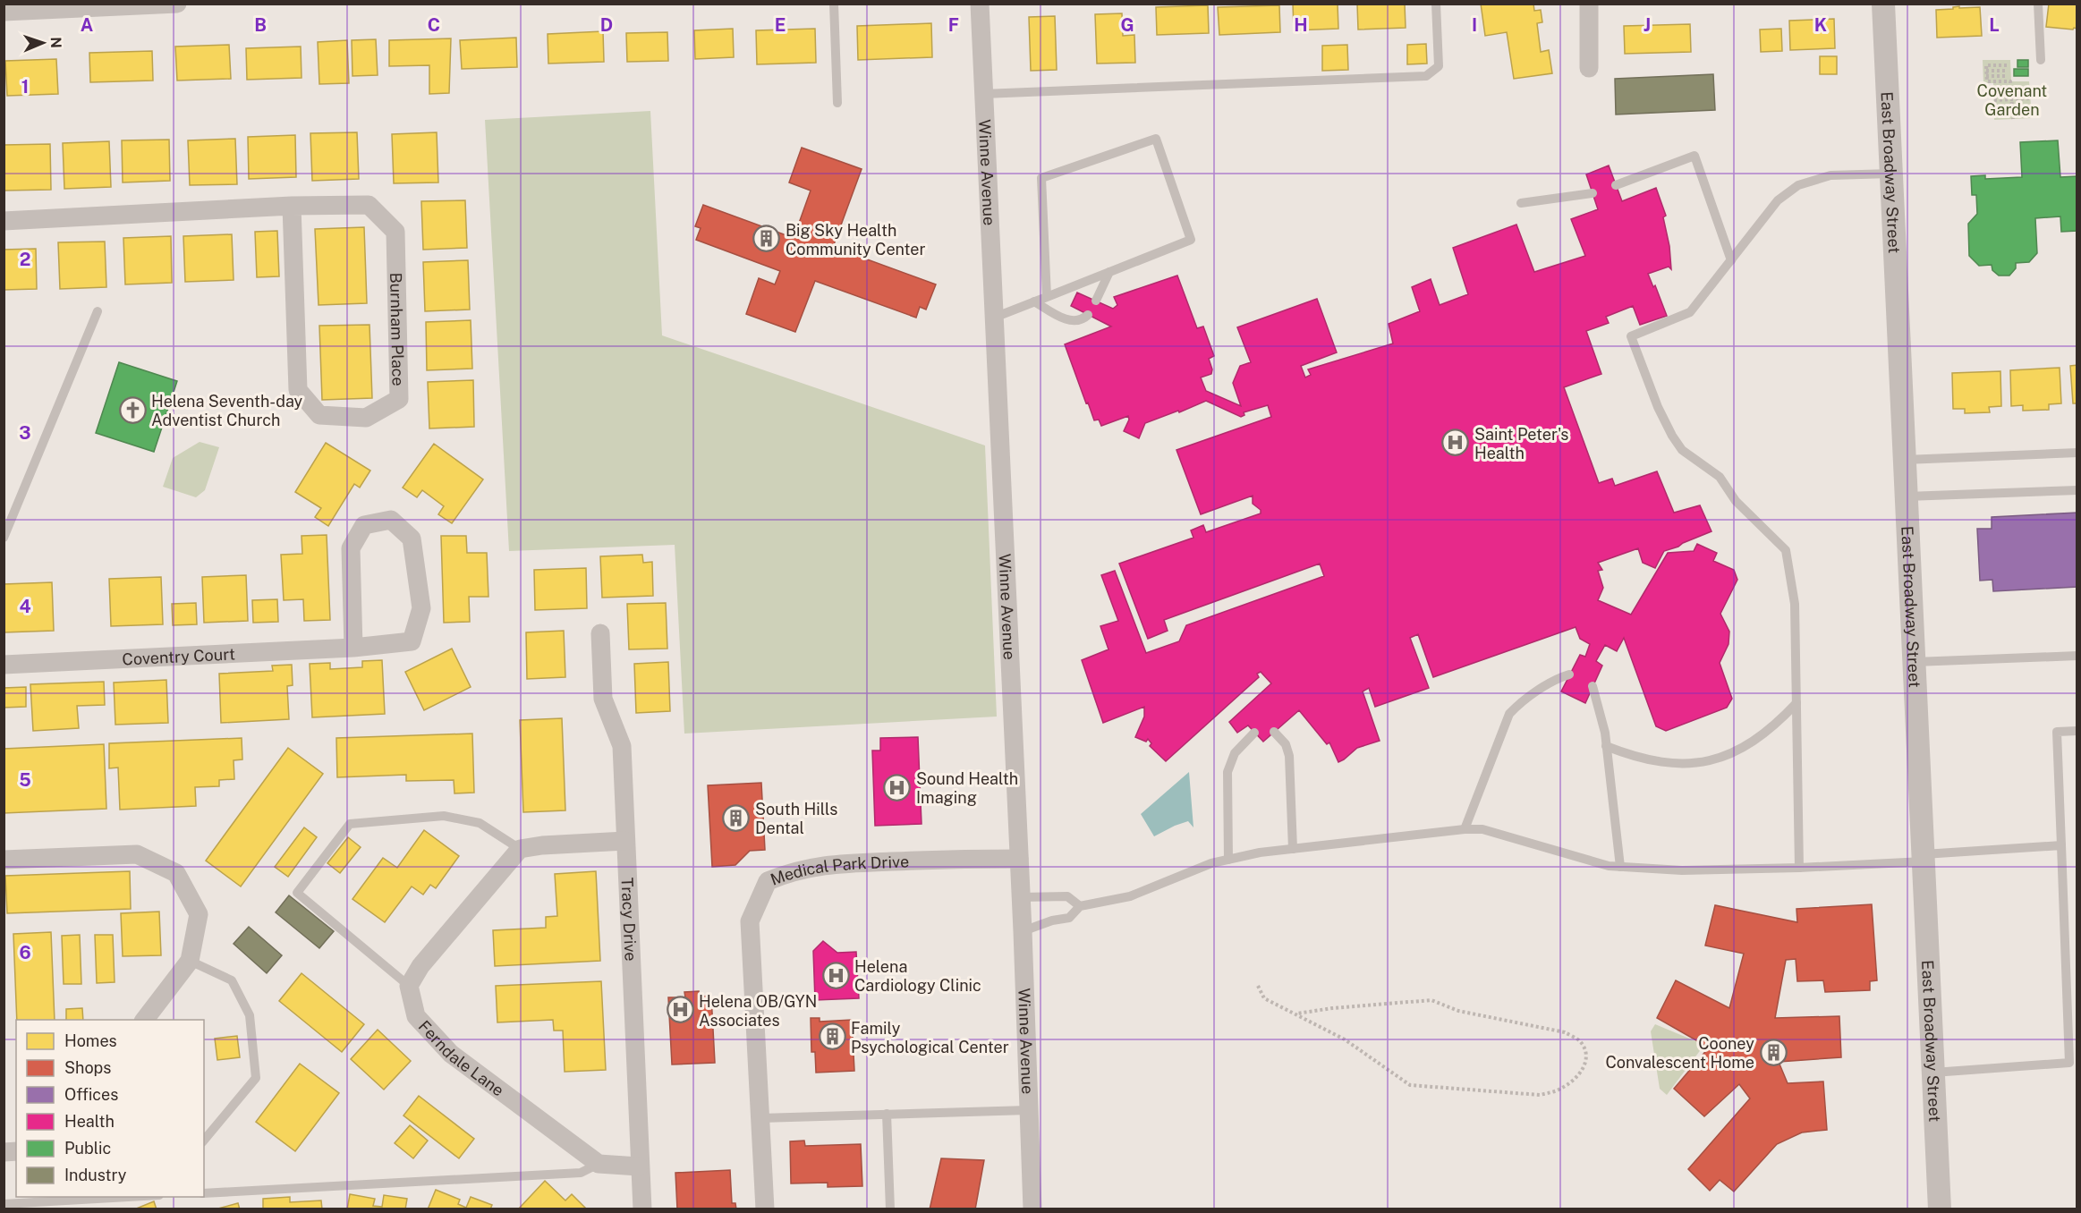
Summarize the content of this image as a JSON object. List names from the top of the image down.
{
  "streets": {
    "street": [
      "Winne Avenue",
      "East Broadway Street",
      "Burnham Place",
      "Coventry Court",
      "Medical Park Drive",
      "Tracy Drive",
      "Ferndale Lane"
    ]
  },
  "crossings": [
    ["Winne Avenue", "Medical Park Drive"]
  ],
  "parks": ["Covenant Garden"],
  "places": {
    "building": [
      "Big Sky Health Community Center",
      "South Hills Dental",
      "Family Psychological Center",
      "Cooney Convalescent Home"
    ],
    "church": ["Helena Seventh-day Adventist Church"],
    "hospital": [
      "Saint Peter's Health",
      "Sound Health Imaging",
      "Helena Cardiology Clinic",
      "Helena OB/GYN Associates"
    ]
  },
  "legend": [
    "Homes",
    "Shops",
    "Offices",
    "Health",
    "Public",
    "Industry"
  ],
  "north": "right",
  "grid": {
    "columns": [
      "A",
      "B",
      "C",
      "D",
      "E",
      "F",
      "G",
      "H",
      "I",
      "J",
      "K",
      "L"
    ],
    "rows": [
      "1",
      "2",
      "3",
      "4",
      "5",
      "6"
    ]
  }
}
